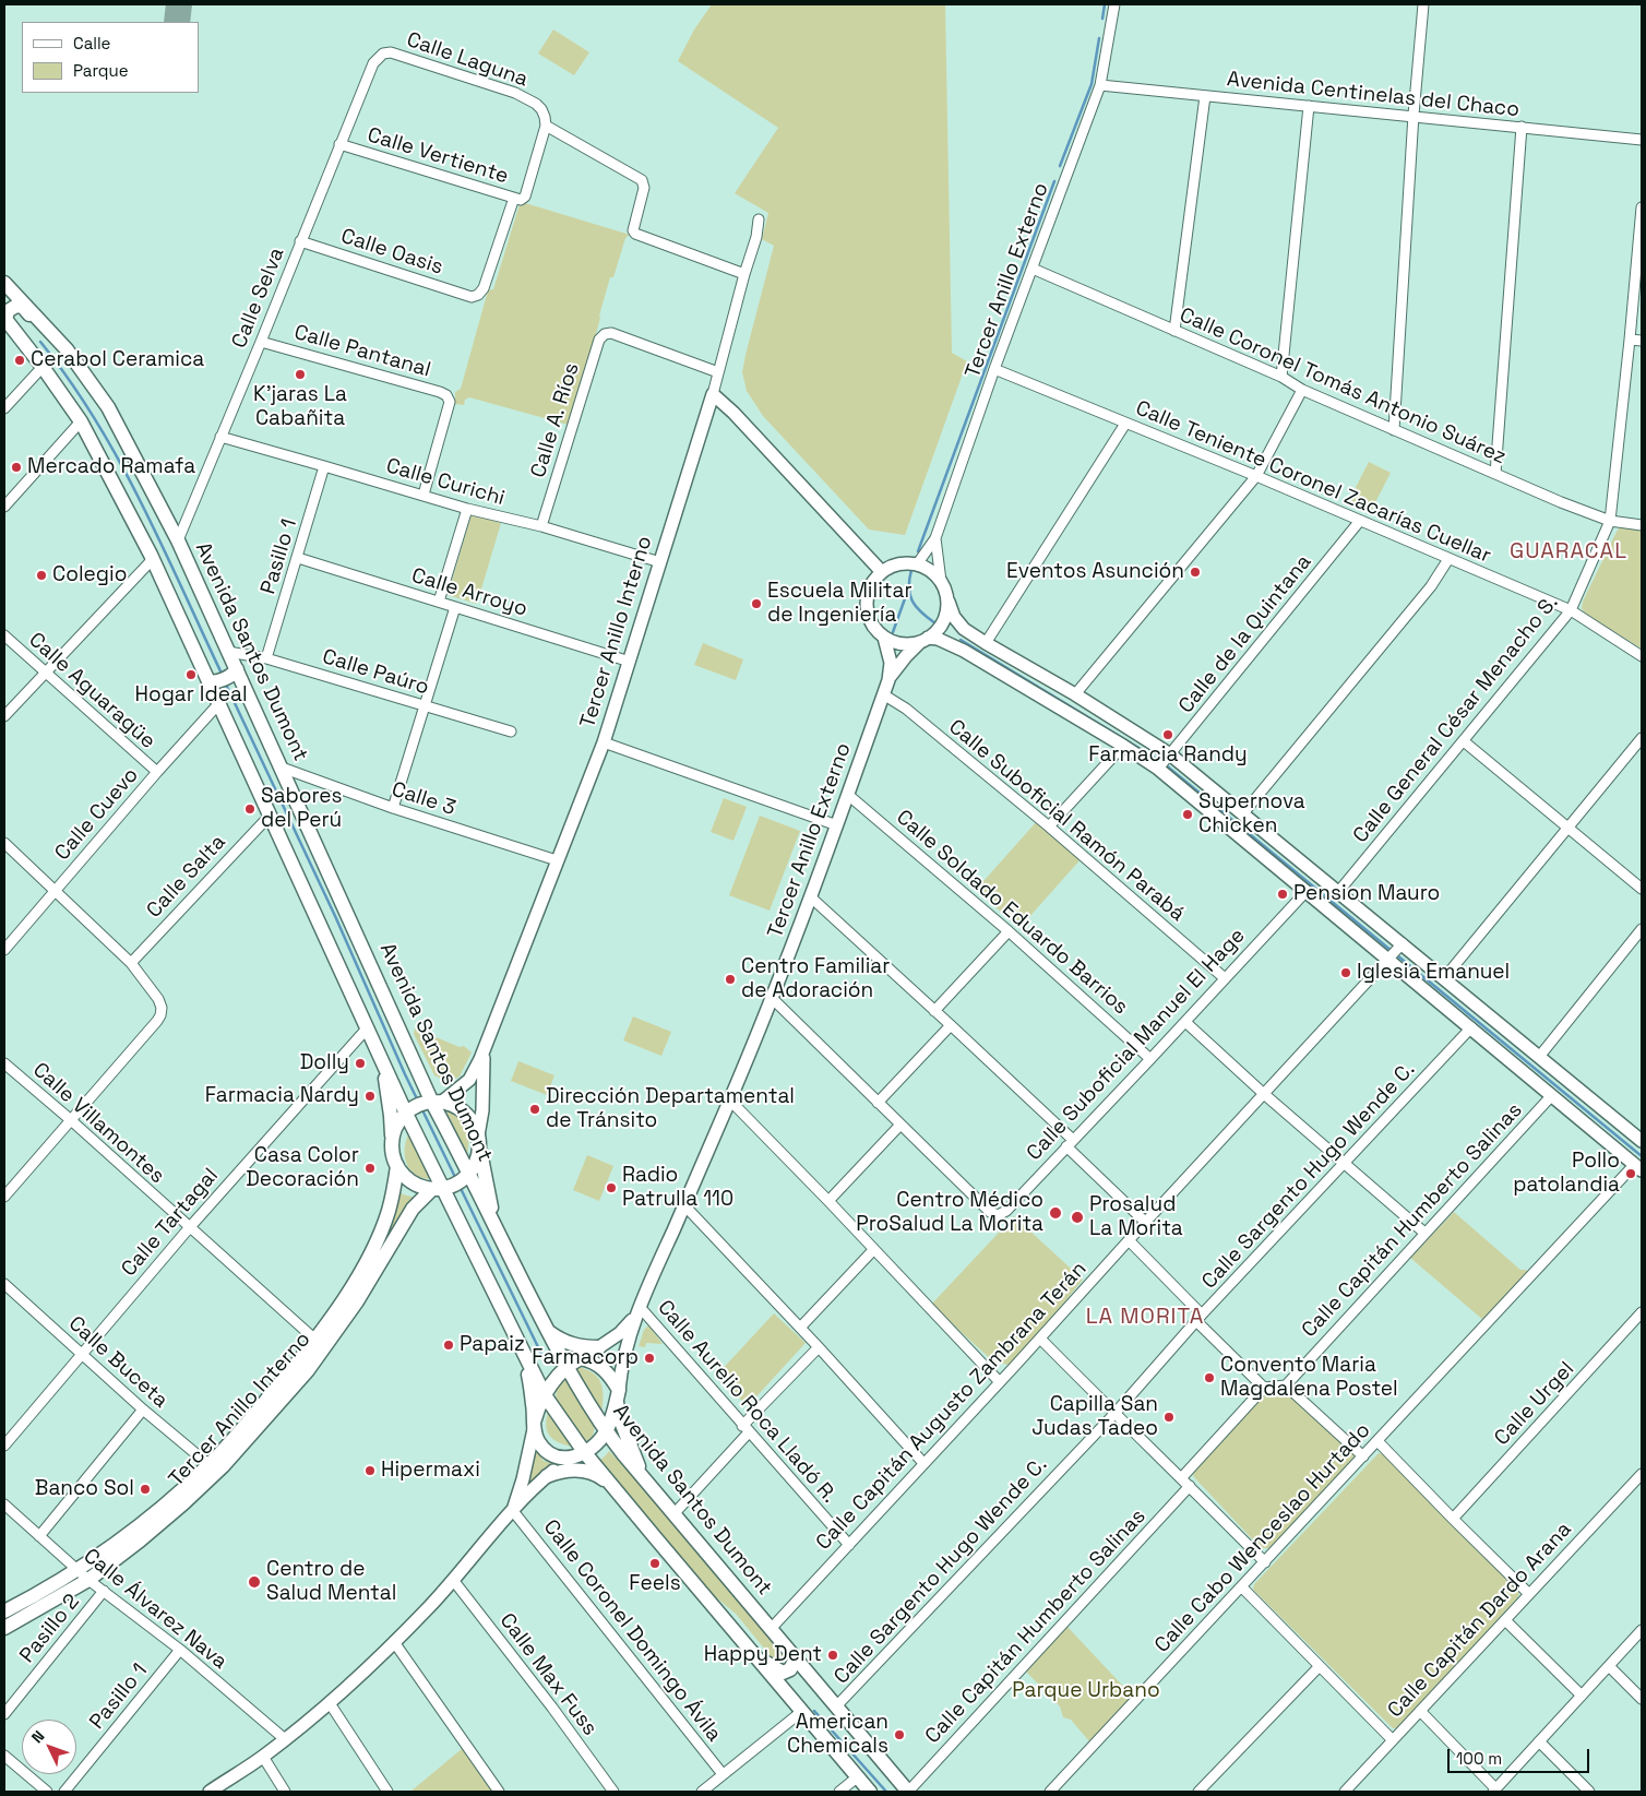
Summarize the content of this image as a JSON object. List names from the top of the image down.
{
  "streets": {
    "main road": ["Tercer Anillo Interno", "Avenida Santos Dumont"],
    "street": [
      "Calle Laguna",
      "Avenida Centinelas del Chaco",
      "Calle Vertiente",
      "Calle Oasis",
      "Tercer Anillo Externo",
      "Calle Selva",
      "Calle Pantanal",
      "Calle Coronel Tomás Antonio Suárez",
      "Calle A. Ríos",
      "Calle Curichi",
      "Calle Teniente Coronel Zacarías Cuellar",
      "Pasillo 1",
      "Calle Arroyo",
      "Calle de la Quintana",
      "Calle Paúro",
      "Calle Aguaragüe",
      "Calle General César Menacho S.",
      "Calle 3",
      "Calle Cuevo",
      "Calle Suboficial Ramón Parabá",
      "Calle Salta",
      "Calle Soldado Eduardo Barrios",
      "Calle Suboficial Manuel El Hage",
      "Calle Villamontes",
      "Calle Sargento Hugo Wende C.",
      "Calle Capitán Humberto Salinas",
      "Calle Tartagal",
      "Calle Buceta",
      "Calle Aurelio Roca Lladó R.",
      "Calle Urgel",
      "Calle Capitán Augusto Zambrana Terán",
      "Calle Cabo Wenceslao Hurtado",
      "Calle Álvarez Nava",
      "Calle Capitán Dardo Arana",
      "Pasillo 2",
      "Calle Coronel Domingo Ávila",
      "Calle Max Fuss"
    ]
  },
  "crossings": [
    ["Calle Laguna", "Calle Vertiente"],
    ["Calle Laguna", "Calle Selva"],
    ["Avenida Centinelas del Chaco", "Tercer Anillo Externo"],
    ["Calle Vertiente", "Calle Oasis"],
    ["Calle Vertiente", "Calle Selva"],
    ["Calle Oasis", "Calle Selva"],
    ["Tercer Anillo Externo", "Calle Coronel Tomás Antonio Suárez"],
    ["Tercer Anillo Externo", "Calle Teniente Coronel Zacarías Cuellar"],
    ["Tercer Anillo Externo", "Calle Suboficial Ramón Parabá"],
    ["Tercer Anillo Externo", "Calle Soldado Eduardo Barrios"],
    ["Tercer Anillo Externo", "Calle Aurelio Roca Lladó R."],
    ["Calle Selva", "Calle Pantanal"],
    ["Calle Selva", "Calle Curichi"],
    ["Calle Selva", "Avenida Santos Dumont"],
    ["Calle Pantanal", "Calle Curichi"],
    ["Calle Coronel Tomás Antonio Suárez", "Calle General César Menacho S."],
    ["Calle A. Ríos", "Calle Curichi"],
    ["Calle A. Ríos", "Tercer Anillo Interno"],
    ["Calle Curichi", "Pasillo 1"],
    ["Calle Curichi", "Tercer Anillo Interno"],
    ["Calle Teniente Coronel Zacarías Cuellar", "Calle de la Quintana"],
    ["Calle Teniente Coronel Zacarías Cuellar", "Calle General César Menacho S."],
    ["Pasillo 1", "Calle Arroyo"],
    ["Pasillo 1", "Calle Paúro"],
    ["Pasillo 1", "Calle Álvarez Nava"],
    ["Calle Arroyo", "Tercer Anillo Interno"],
    ["Tercer Anillo Interno", "Avenida Santos Dumont"],
    ["Tercer Anillo Interno", "Calle 3"],
    ["Tercer Anillo Interno", "Calle Villamontes"],
    ["Tercer Anillo Interno", "Calle Buceta"],
    ["Tercer Anillo Interno", "Calle Álvarez Nava"],
    ["Avenida Santos Dumont", "Calle Paúro"],
    ["Avenida Santos Dumont", "Calle 3"],
    ["Avenida Santos Dumont", "Calle Sargento Hugo Wende C."],
    ["Avenida Santos Dumont", "Calle Capitán Humberto Salinas"],
    ["Avenida Santos Dumont", "Calle Capitán Augusto Zambrana Terán"],
    ["Calle Aguaragüe", "Calle Cuevo"],
    ["Calle Suboficial Ramón Parabá", "Calle Suboficial Manuel El Hage"],
    ["Calle Soldado Eduardo Barrios", "Calle Suboficial Manuel El Hage"],
    ["Calle Villamontes", "Calle Tartagal"],
    ["Calle Tartagal", "Calle Buceta"],
    ["Calle Aurelio Roca Lladó R.", "Calle Capitán Augusto Zambrana Terán"],
    ["Calle Álvarez Nava", "Pasillo 2"]
  ],
  "districts": ["GUARACAL", "LA MORITA"],
  "parks": ["Parque Urbano"],
  "places": [
    "Cerabol Ceramica",
    "K’jaras La Cabañita",
    "Mercado Ramafa",
    "Eventos Asunción",
    "Colegio",
    "Escuela Militar de Ingeniería",
    "Hogar Ideal",
    "Farmacia Randy",
    "Sabores del Perú",
    "Supernova Chicken",
    "Pension Mauro",
    "Iglesia Emanuel",
    "Centro Familiar de Adoración",
    "Dolly",
    "Farmacia Nardy",
    "Dirección Departamental de Tránsito",
    "Casa Color Decoración",
    "Pollo patolandia",
    "Radio Patrulla 110",
    "Centro Médico ProSalud La Morita",
    "Prosalud La Morita",
    "Papaiz",
    "Farmacorp",
    "Convento Maria Magdalena Postel",
    "Capilla San Judas Tadeo",
    "Hipermaxi",
    "Banco Sol",
    "Feels",
    "Centro de Salud Mental",
    "Happy Dent",
    "American Chemicals"
  ],
  "legend": ["Calle", "Parque"],
  "scale_bar": "100 m",
  "north": "top left"
}
